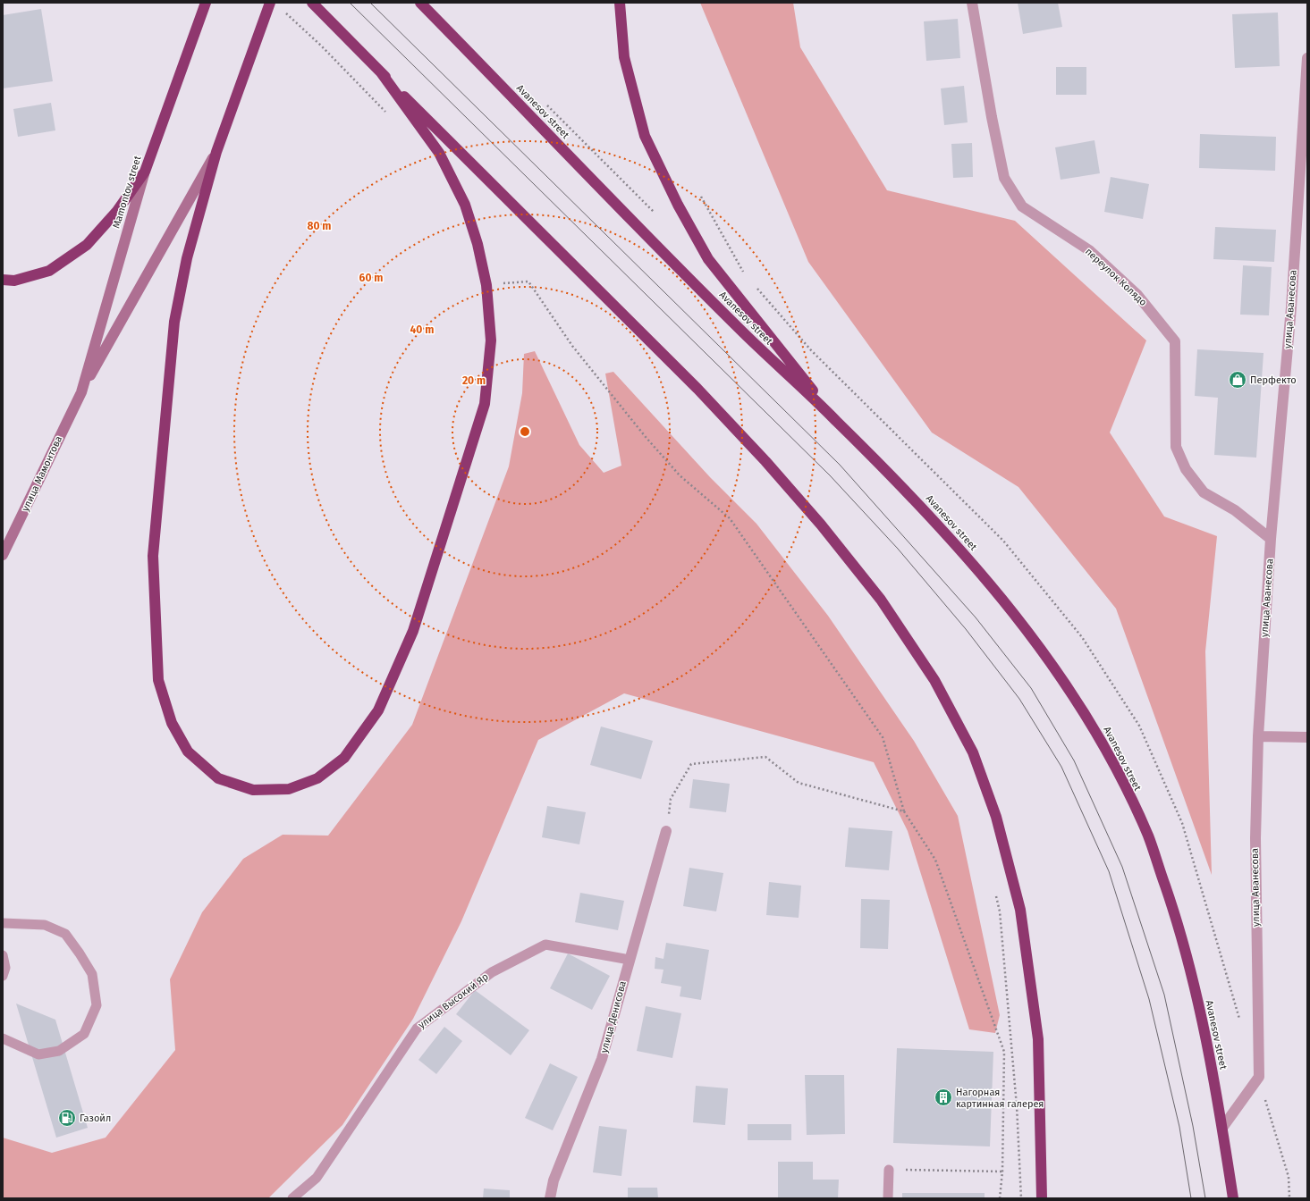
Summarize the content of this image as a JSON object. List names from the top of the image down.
{
  "streets": {
    "highway": ["Avanesov street", "Mamontov street"],
    "main road": ["улица Мамонтова"],
    "street": ["переулок Колядо", "улица Аванесова", "улица Денисова"],
    "lane": ["улица Высокий Яр"]
  },
  "crossings": [
    ["Avanesov street", "улица Аванесова"],
    ["Mamontov street", "улица Мамонтова"],
    ["переулок Колядо", "улица Аванесова"],
    ["улица Высокий Яр", "улица Денисова"]
  ],
  "places": {
    "shop": ["Перфекто"],
    "building": ["Нагорная картинная галерея"],
    "fuel station": ["Газойл"]
  },
  "rings": [
    "80 m",
    "60 m",
    "40 m",
    "20 m"
  ]
}
